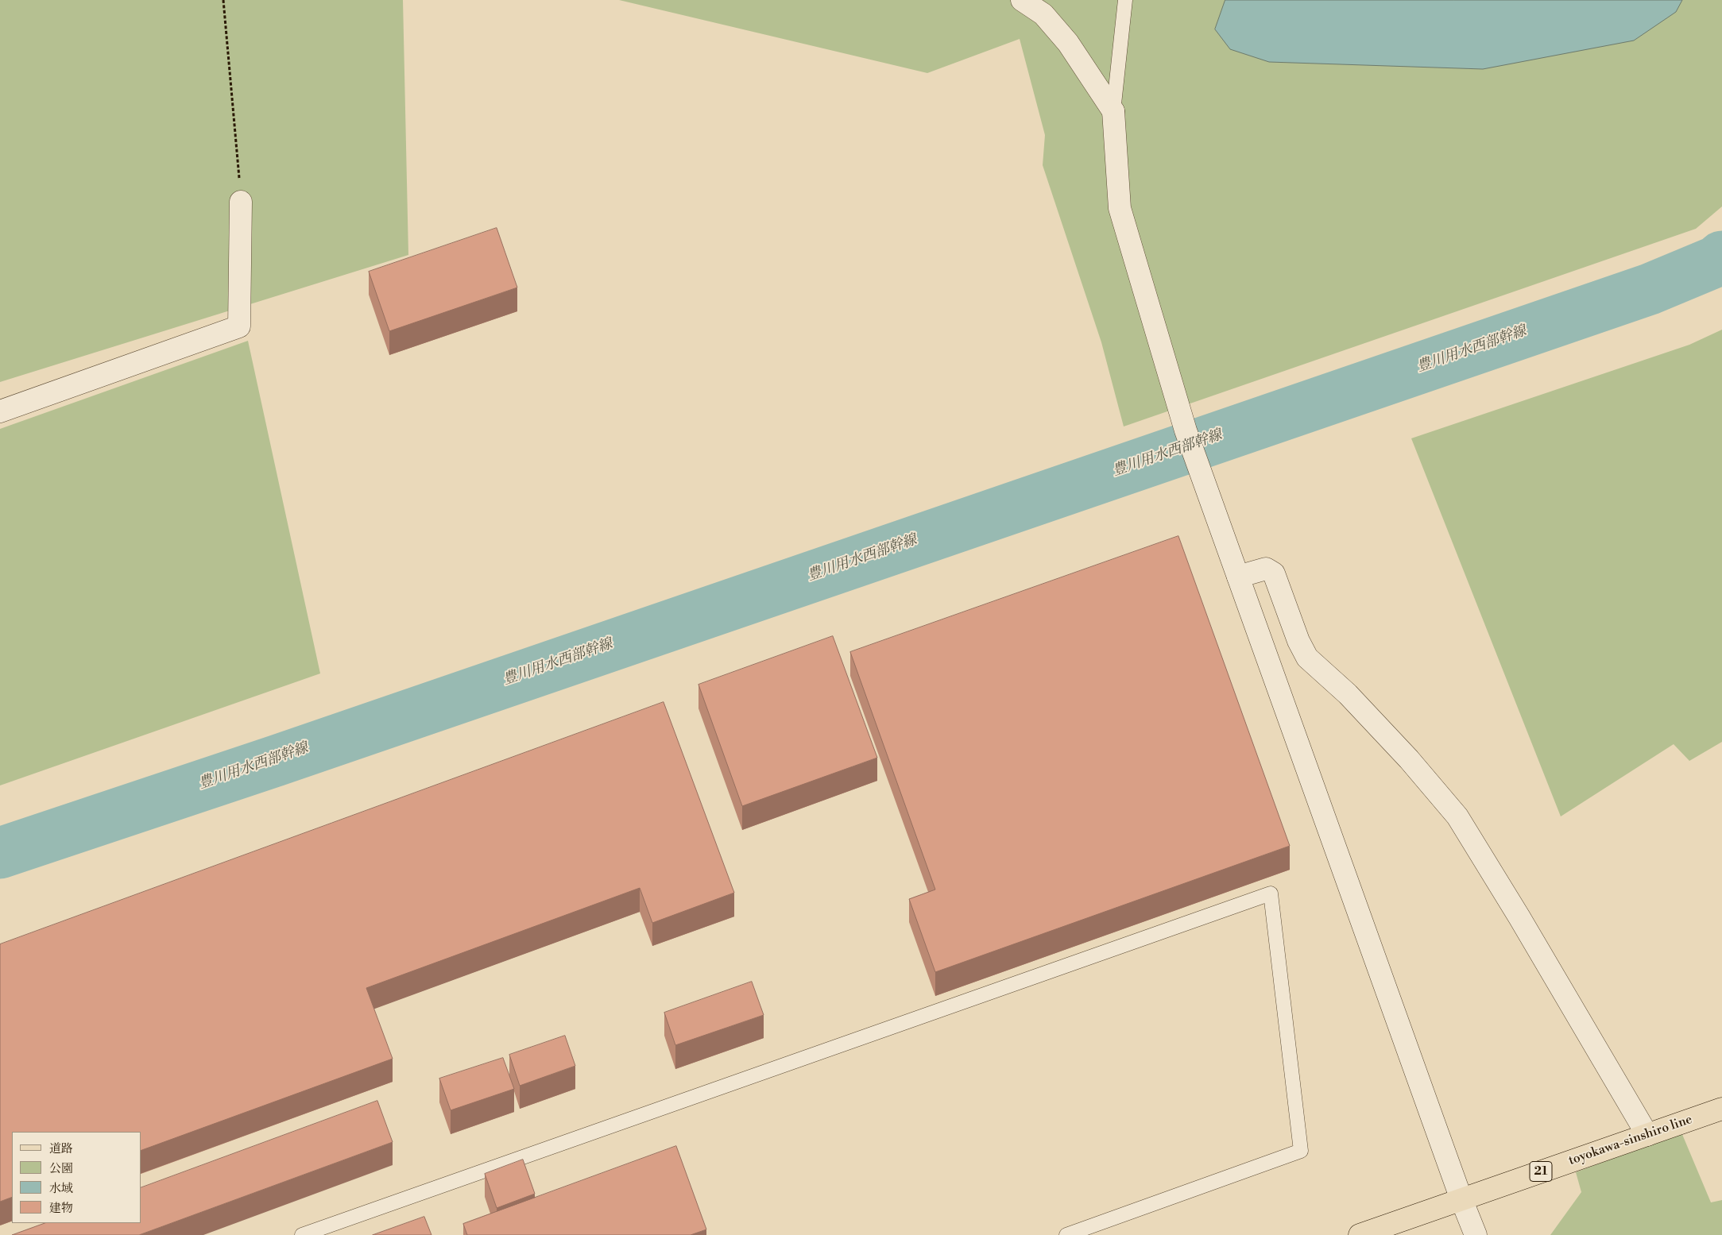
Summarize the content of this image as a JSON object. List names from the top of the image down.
{
  "streets": {
    "main road": ["toyokawa-sinshiro line", "21"]
  },
  "water": ["豊川用水西部幹線"],
  "legend": [
    "道路",
    "公園",
    "水域",
    "建物"
  ]
}
